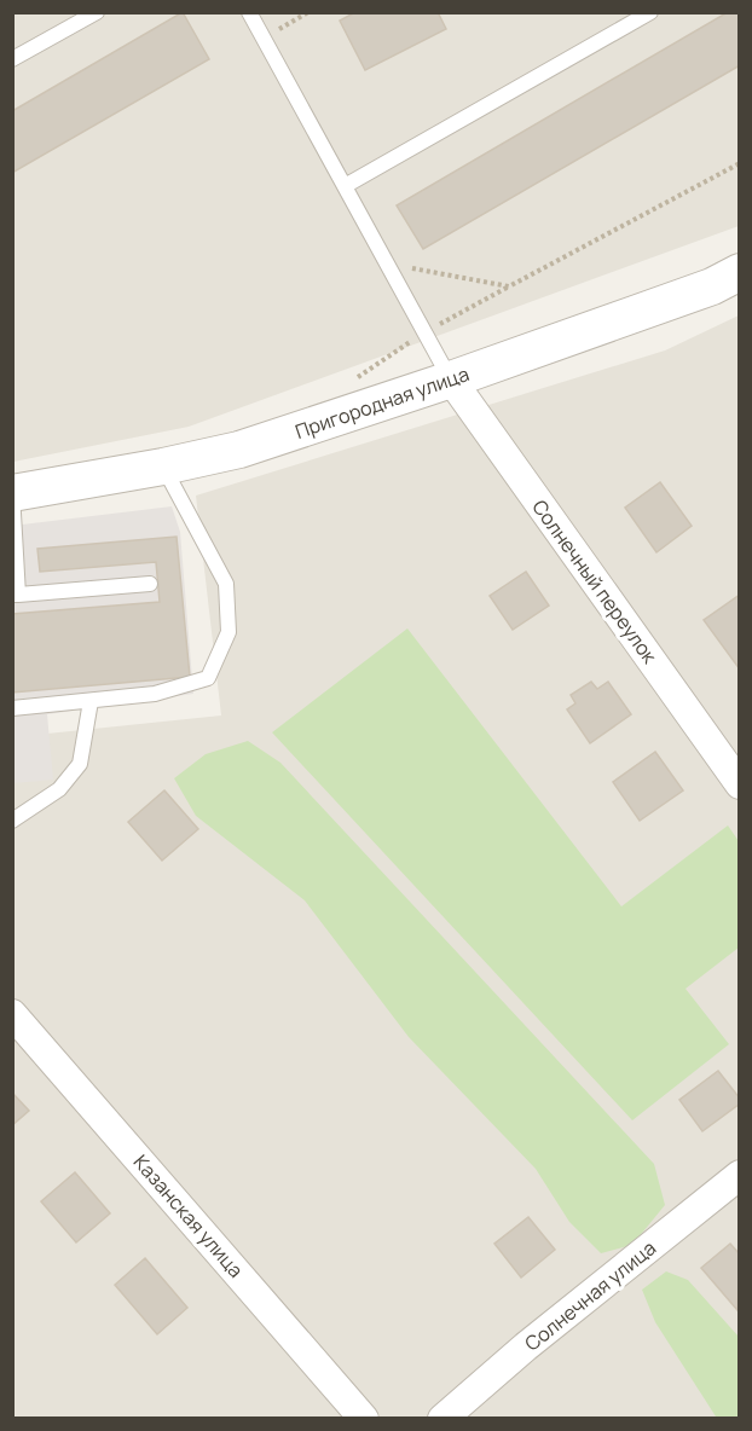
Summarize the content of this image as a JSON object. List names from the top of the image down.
{
  "streets": {
    "street": [
      "Пригородная улица",
      "Солнечный переулок",
      "Казанская улица",
      "Солнечная улица"
    ]
  },
  "crossings": [
    ["Пригородная улица", "Солнечный переулок"]
  ]
}
